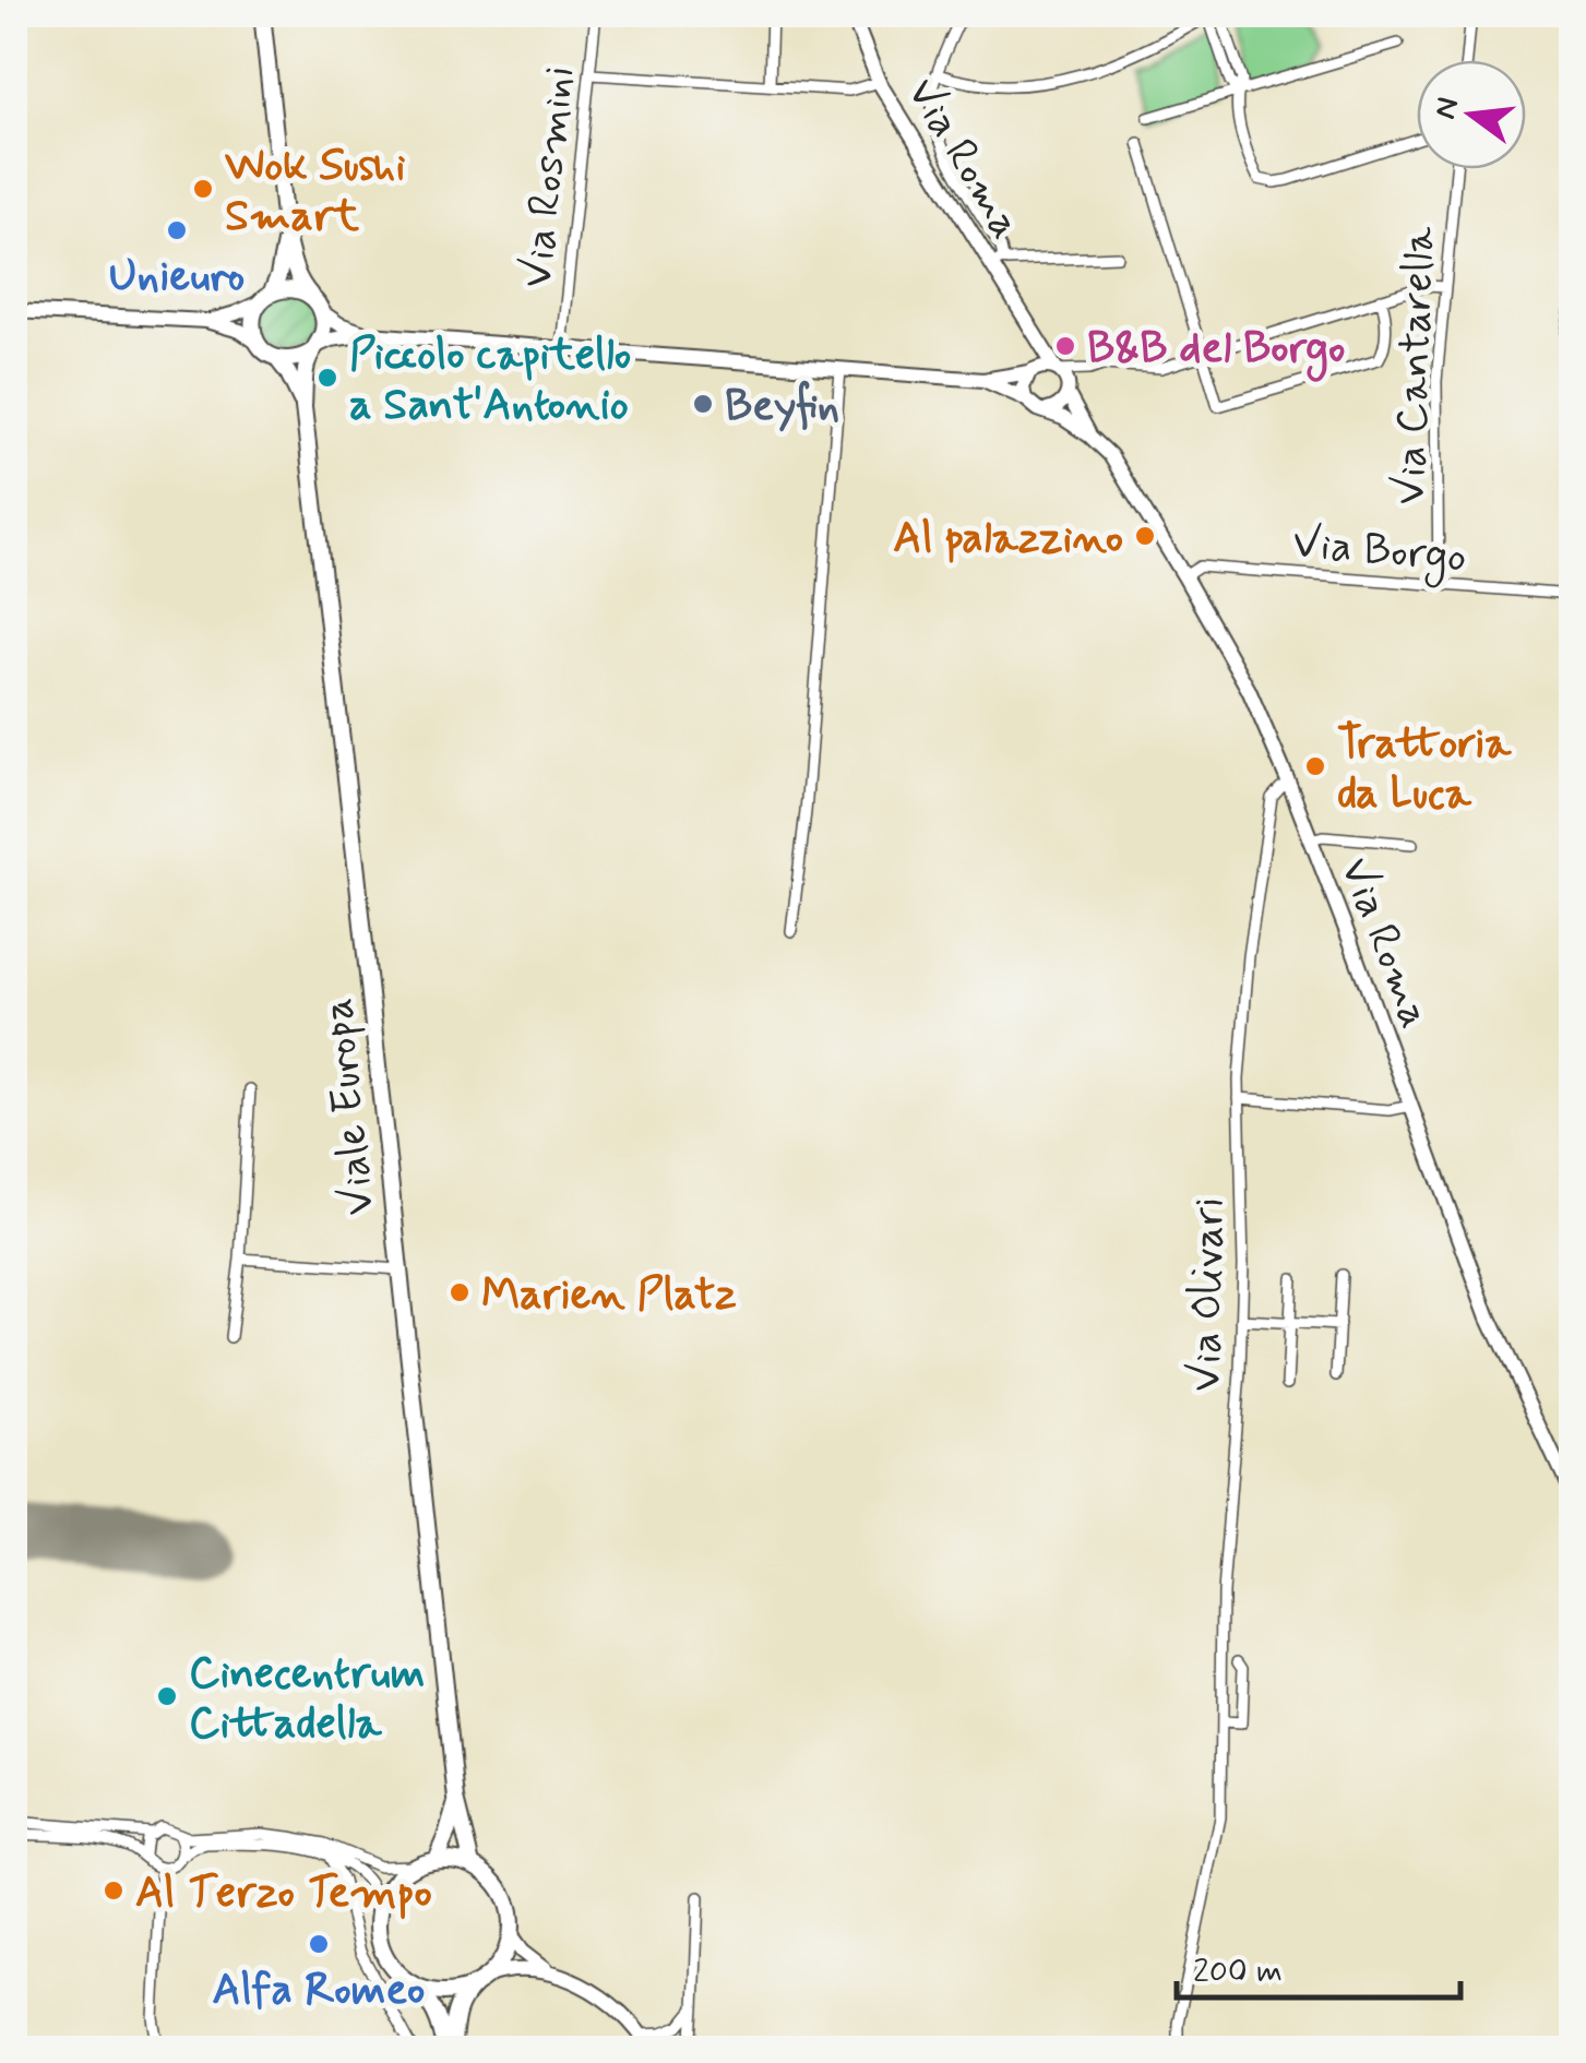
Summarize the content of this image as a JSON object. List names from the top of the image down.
{
  "streets": {
    "main road": ["Via Roma", "Viale Europa"],
    "street": [
      "Via Rosmini",
      "Via Cantarella",
      "Via Borgo",
      "Via Olivari"
    ]
  },
  "crossings": [
    ["Via Roma", "Via Borgo"],
    ["Via Roma", "Via Olivari"],
    ["Via Cantarella", "Via Borgo"]
  ],
  "places": [
    "Wok Sushi Smart",
    "Unieuro",
    "B&B del Borgo",
    "Piccolo capitello a Sant'Antonio",
    "Beyfin",
    "Al palazzino",
    "Trattoria da Luca",
    "Marien Platz",
    "Cinecentrum Cittadella",
    "Al Terzo Tempo",
    "Alfa Romeo"
  ],
  "scale_bar": "200 m",
  "north": "left"
}
